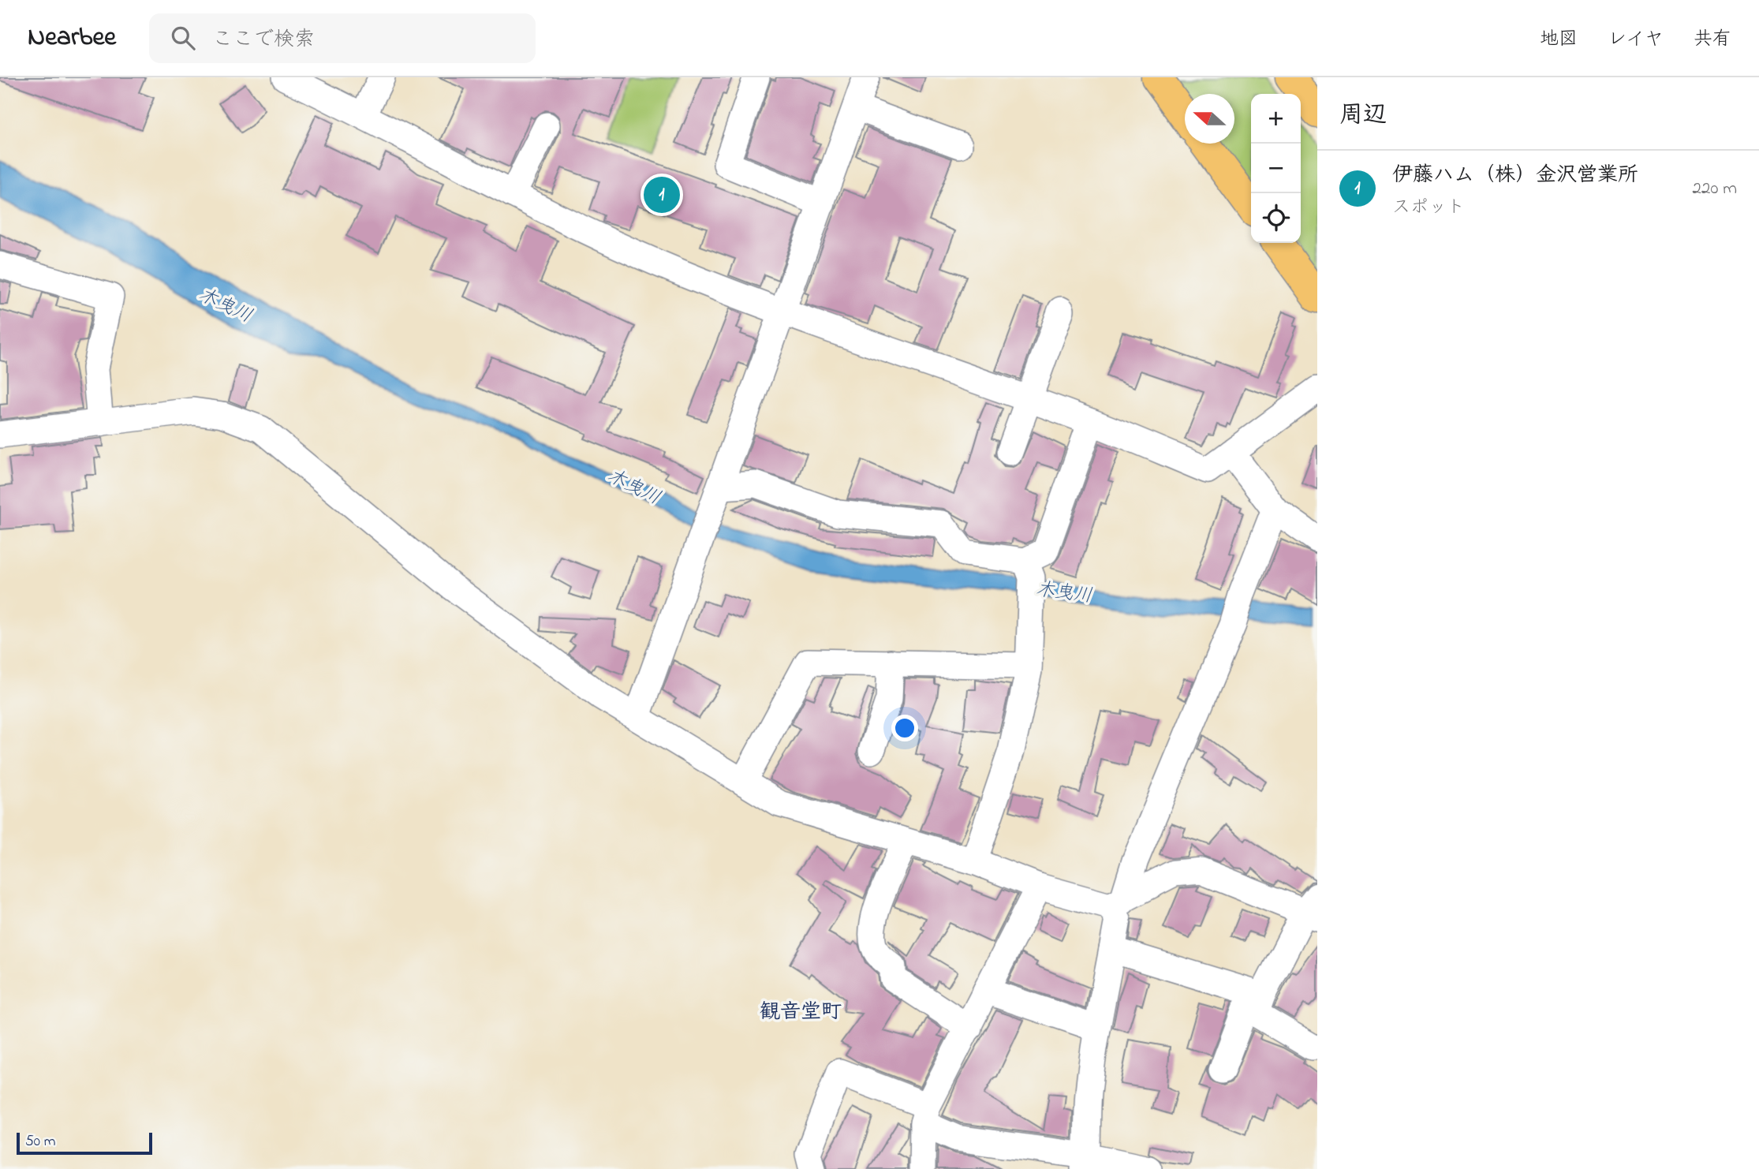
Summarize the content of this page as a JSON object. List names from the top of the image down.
{
  "districts": ["観音堂町"],
  "water": ["木曳川"],
  "scale_bar": "50 m",
  "north": "left",
  "page": {
    "header": "Nearbee",
    "search": "ここで検索",
    "nav": ["地図", "レイヤ", "共有"],
    "heading": "周辺",
    "map_buttons": ["+", "−"],
    "list": [
      {
        "mark": "1",
        "name": "伊藤ハム（株）金沢営業所",
        "note": "スポット",
        "value": "220 m"
      }
    ],
    "pins": "1",
    "scale": "50 m"
  }
}
